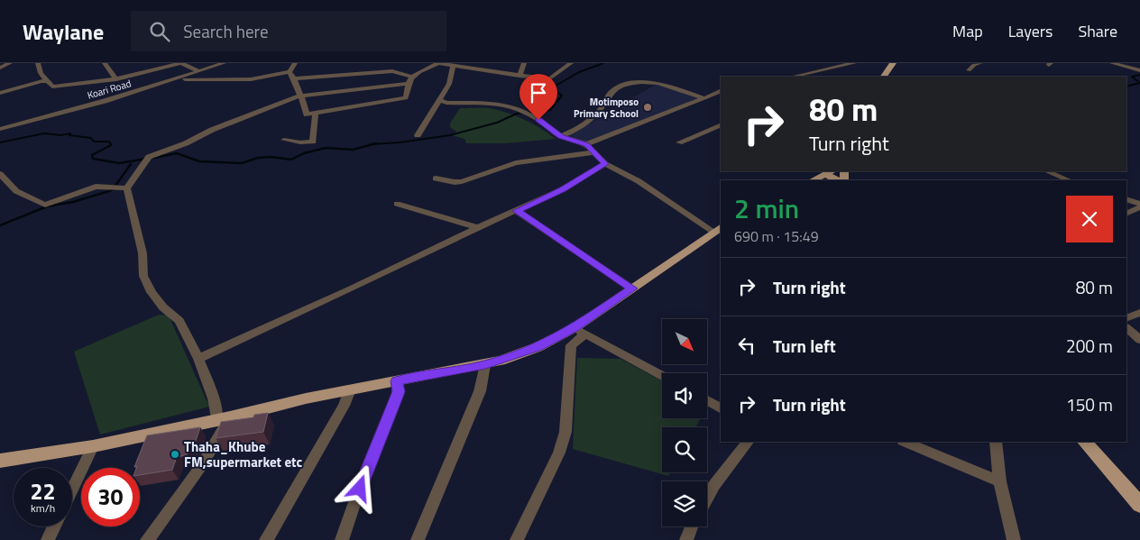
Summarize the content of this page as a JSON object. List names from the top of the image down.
{
  "streets": {
    "street": ["Koari Road"]
  },
  "places": ["Motimposo Primary School", "Thaha_Khube FM,supermarket etc"],
  "north": "bottom right",
  "page": {
    "header": "Waylane",
    "search": "Search here",
    "nav": ["Map", "Layers", "Share"],
    "turn": ["80 m", "Turn right"],
    "heading": ["2 min", "690 m · 15:49"],
    "list": [
      {
        "name": "Turn right",
        "value": "80 m"
      },
      {
        "name": "Turn left",
        "value": "200 m"
      },
      {
        "name": "Turn right",
        "value": "150 m"
      }
    ],
    "speed": "22 km/h",
    "limit": "30"
  }
}
